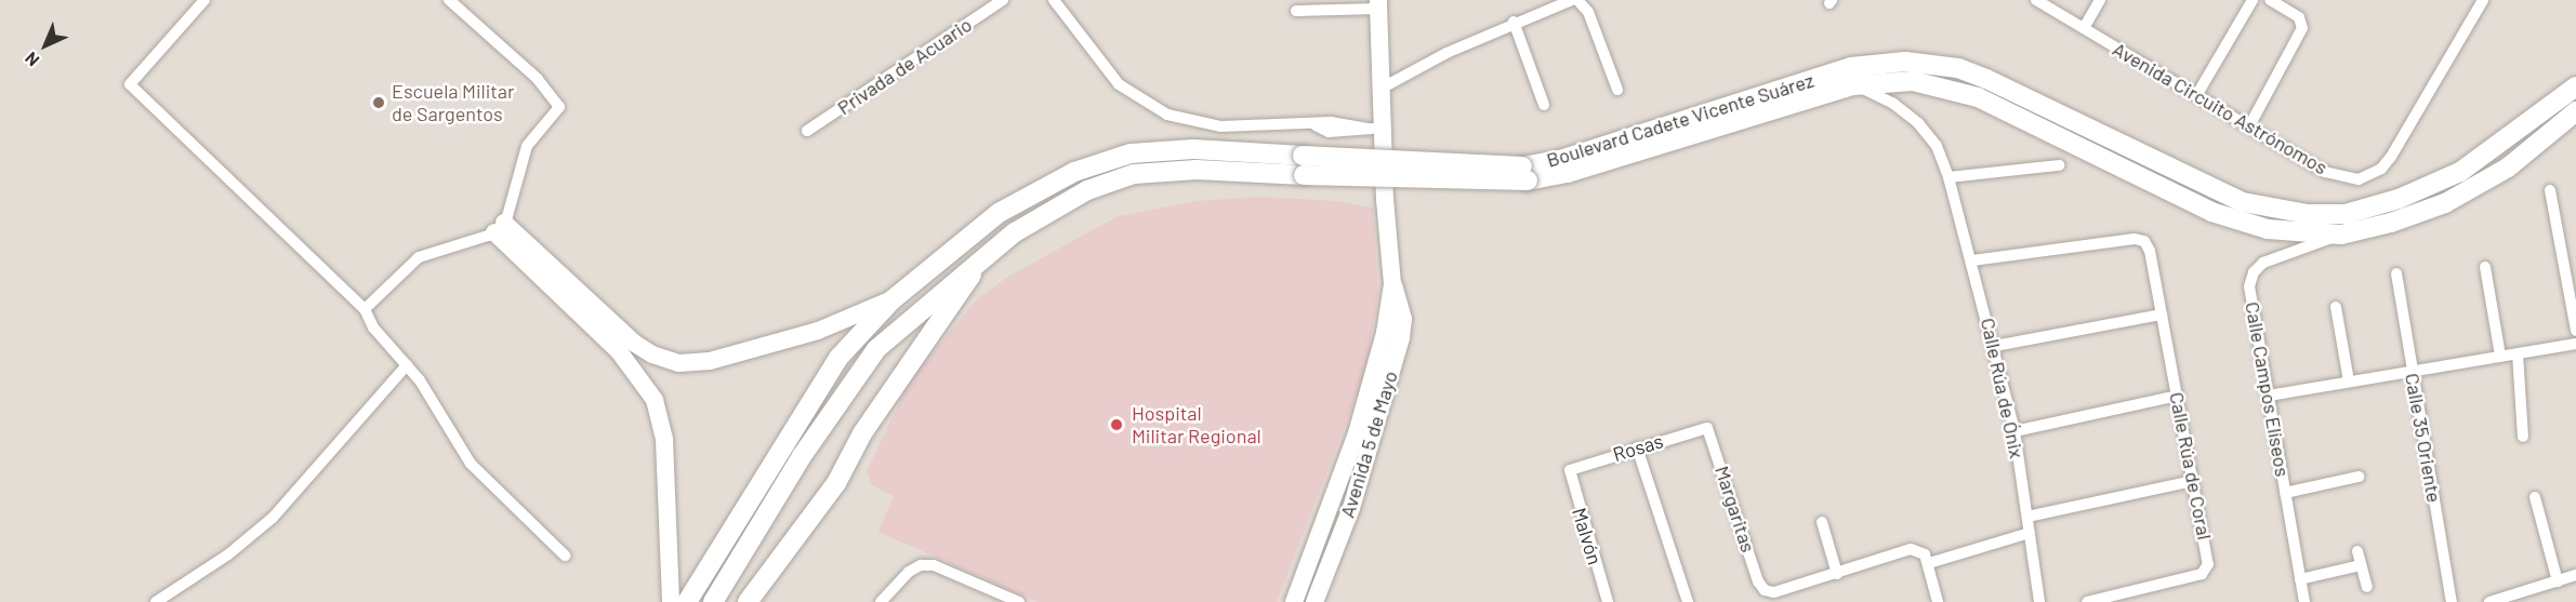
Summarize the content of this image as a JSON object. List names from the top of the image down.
{
  "streets": {
    "main road": ["Boulevard Cadete Vicente Suárez", "Avenida 5 de Mayo"],
    "street": [
      "Privada de Acuario",
      "Avenida Circuito Astrónomos",
      "Calle Rúa de Ónix",
      "Calle Campos Elíseos",
      "Calle 35 Oriente",
      "Rosas",
      "Calle Rúa de Coral",
      "Margaritas",
      "Malvón"
    ]
  },
  "crossings": [
    ["Boulevard Cadete Vicente Suárez", "Calle Rúa de Ónix"],
    ["Boulevard Cadete Vicente Suárez", "Calle Campos Elíseos"],
    ["Calle Rúa de Ónix", "Calle Rúa de Coral"],
    ["Rosas", "Margaritas"],
    ["Rosas", "Malvón"]
  ],
  "places": ["Escuela Militar de Sargentos", "Hospital Militar Regional"],
  "north": "bottom left"
}
